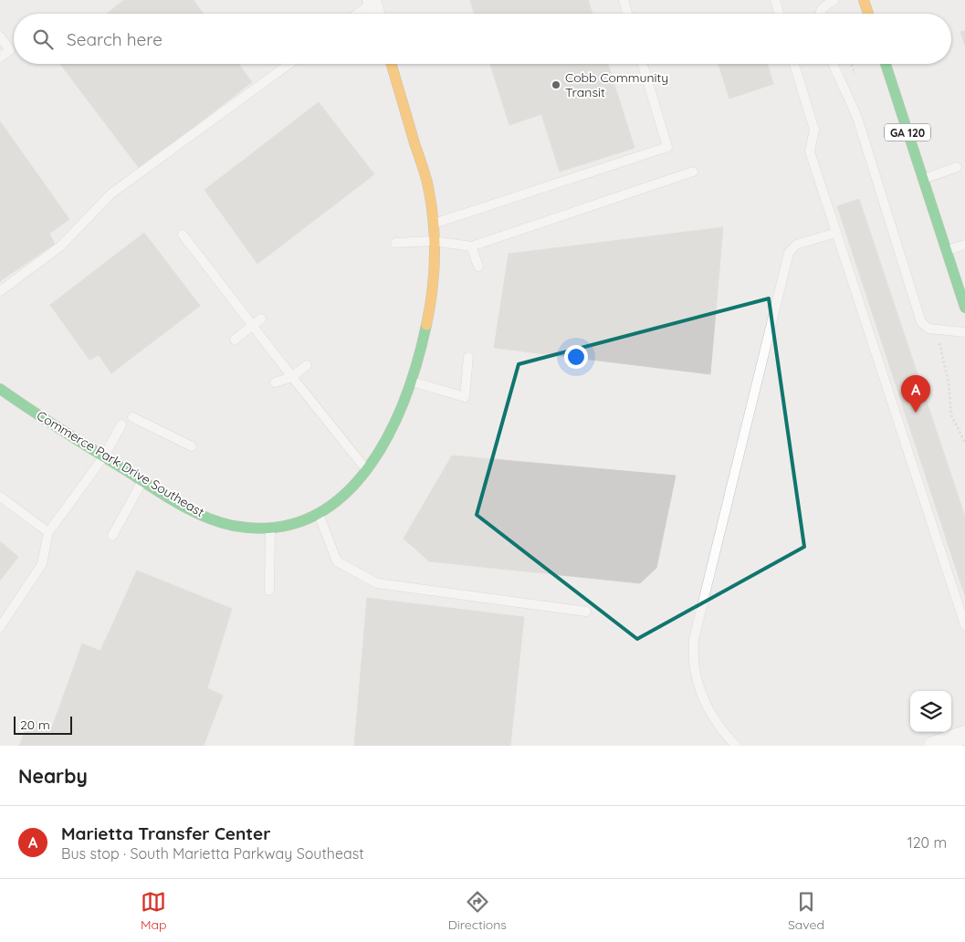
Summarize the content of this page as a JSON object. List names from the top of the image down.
{
  "streets": {
    "main road": ["GA 120", "Commerce Park Drive Southeast"]
  },
  "places": ["Cobb Community Transit"],
  "scale_bar": "20 m",
  "page": {
    "search": "Search here",
    "pins": "A",
    "scale": "20 m",
    "heading": "Nearby",
    "list": [
      {
        "mark": "A",
        "name": "Marietta Transfer Center",
        "note": "Bus stop · South Marietta Parkway Southeast",
        "value": "120 m"
      }
    ],
    "nav": ["Map", "Directions", "Saved"]
  }
}
